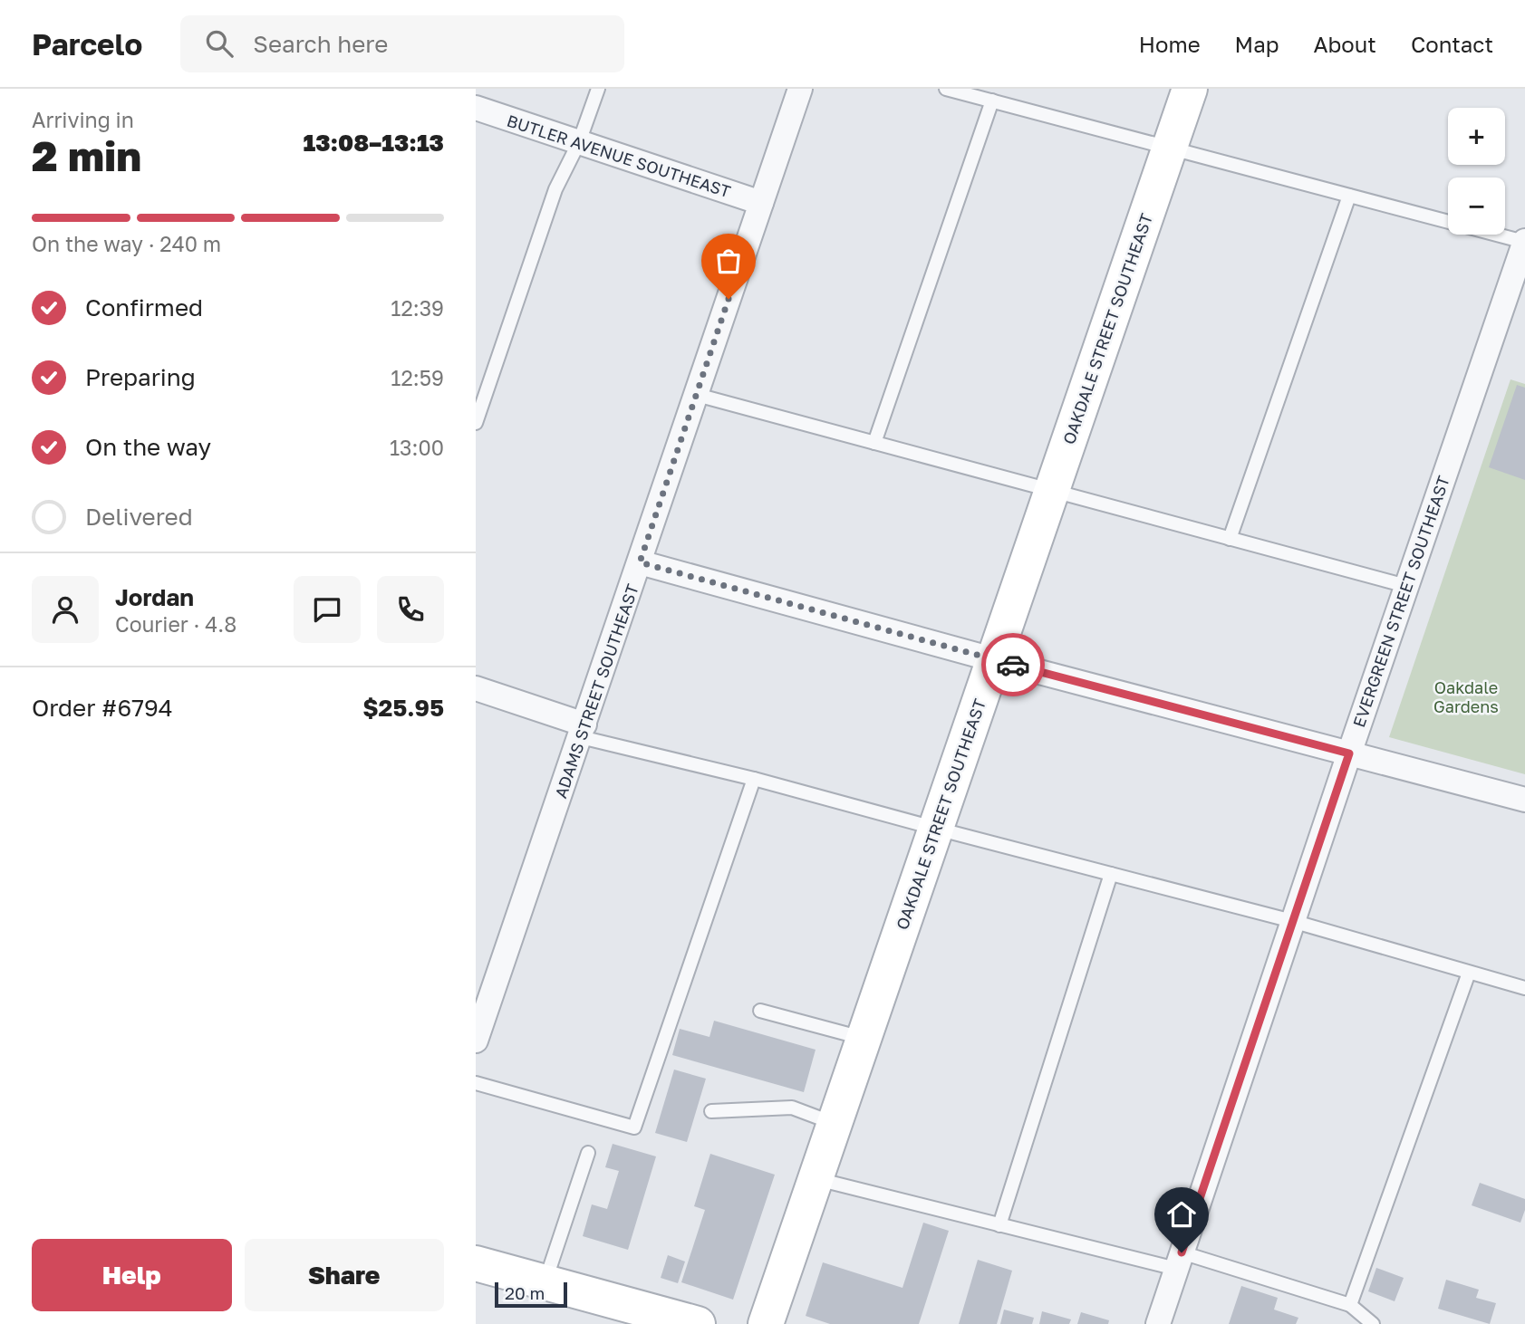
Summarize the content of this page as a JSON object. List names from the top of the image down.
{
  "streets": {
    "street": [
      "BUTLER AVENUE SOUTHEAST",
      "OAKDALE STREET SOUTHEAST",
      "EVERGREEN STREET SOUTHEAST",
      "ADAMS STREET SOUTHEAST"
    ]
  },
  "crossings": [
    ["BUTLER AVENUE SOUTHEAST", "ADAMS STREET SOUTHEAST"]
  ],
  "parks": ["Oakdale Gardens"],
  "scale_bar": "20 m",
  "page": {
    "header": "Parcelo",
    "search": "Search here",
    "nav": [
      "Home",
      "Map",
      "About",
      "Contact"
    ],
    "heading": ["2 min", "Arriving in", "13:08–13:13"],
    "panel": [
      "Jordan",
      "Courier · 4.8",
      "Order #6794",
      "$25.95"
    ],
    "map_buttons": ["+", "−"],
    "bar": "On the way · 240 m",
    "list": [
      ["Confirmed", "12:39"],
      ["Preparing", "12:59"],
      ["On the way", "13:00"],
      "Delivered"
    ],
    "buttons": ["Help", "Share"],
    "scale": "20 m"
  }
}
